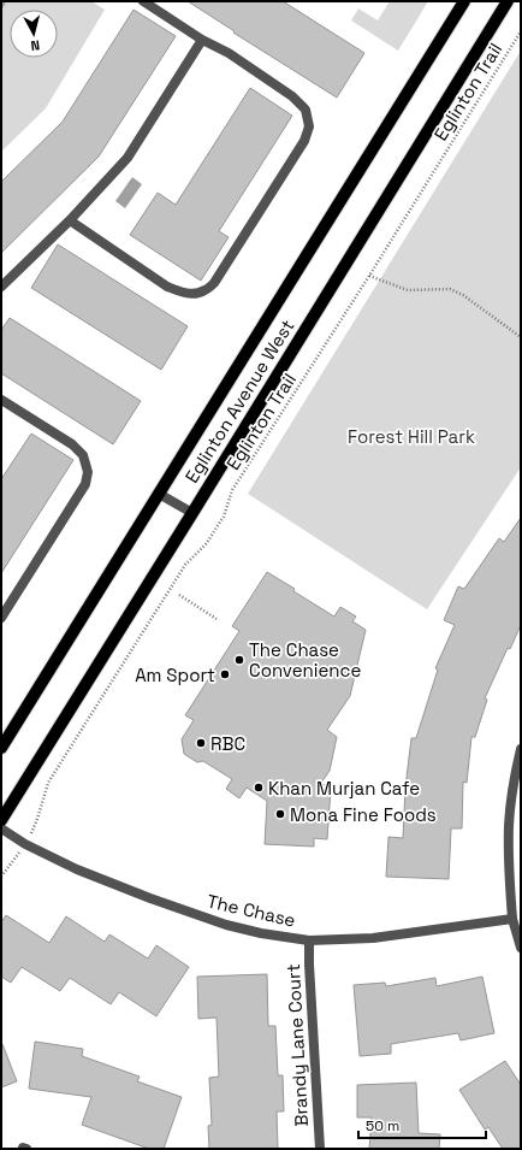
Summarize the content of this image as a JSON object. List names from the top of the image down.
{
  "streets": {
    "main road": ["Eglinton Avenue West"],
    "street": ["The Chase", "Brandy Lane Court"],
    "path": ["Eglinton Trail"]
  },
  "crossings": [
    ["The Chase", "Brandy Lane Court"]
  ],
  "parks": ["Forest Hill Park"],
  "places": [
    "The Chase Convenience",
    "Am Sport",
    "RBC",
    "Khan Murjan Cafe",
    "Mona Fine Foods"
  ],
  "scale_bar": "50 m",
  "north": "bottom"
}
